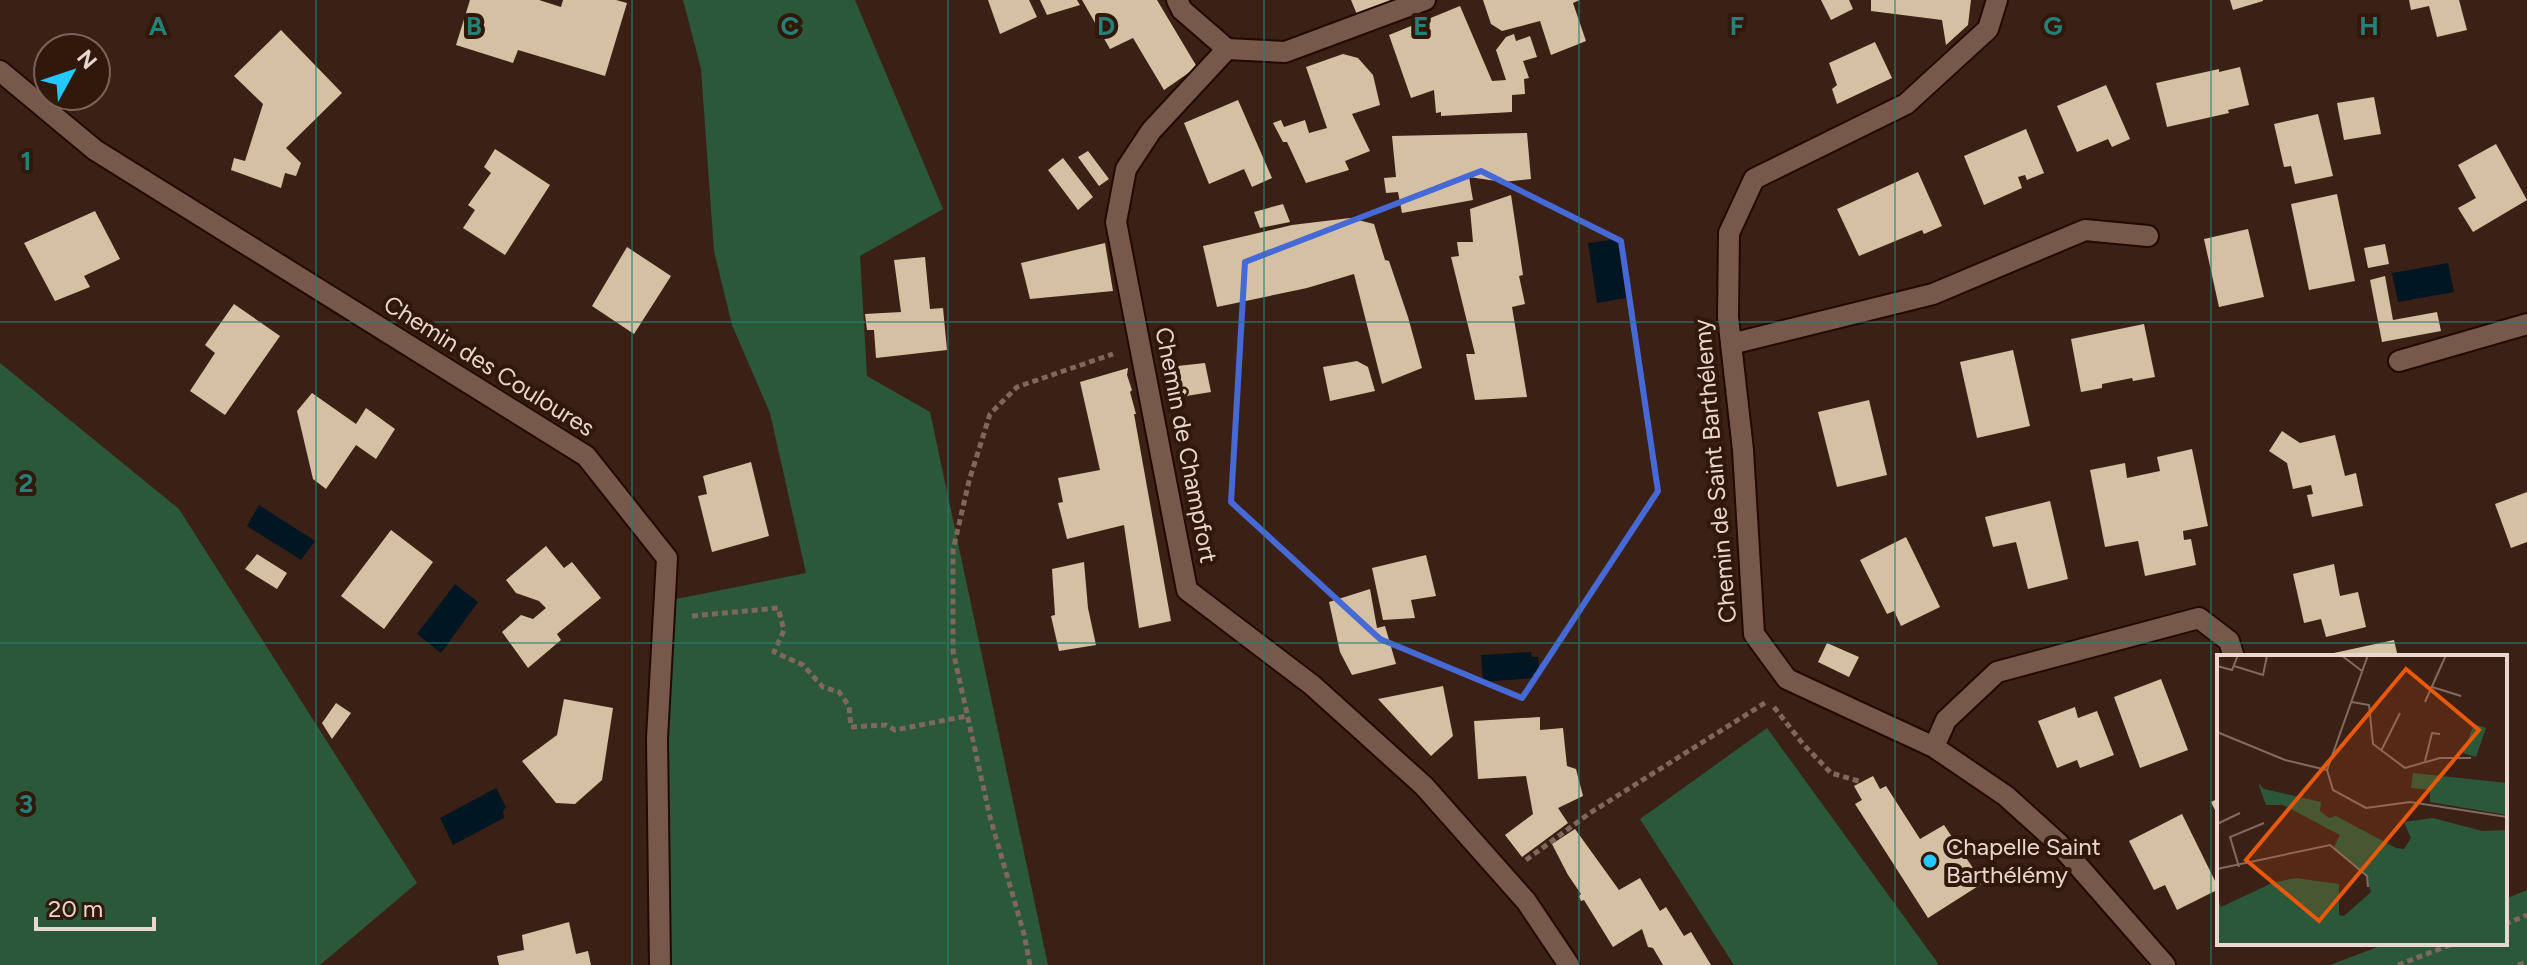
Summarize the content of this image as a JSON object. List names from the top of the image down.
{
  "streets": {
    "street": ["Chemin des Couloures", "Chemin de Champfort", "Chemin de Saint Barthélemy"]
  },
  "places": ["Chapelle Saint Barthélémy"],
  "scale_bar": "20 m",
  "north": "top right",
  "grid": {
    "columns": [
      "A",
      "B",
      "C",
      "D",
      "E",
      "F",
      "G",
      "H"
    ],
    "rows": ["1", "2", "3"]
  }
}
